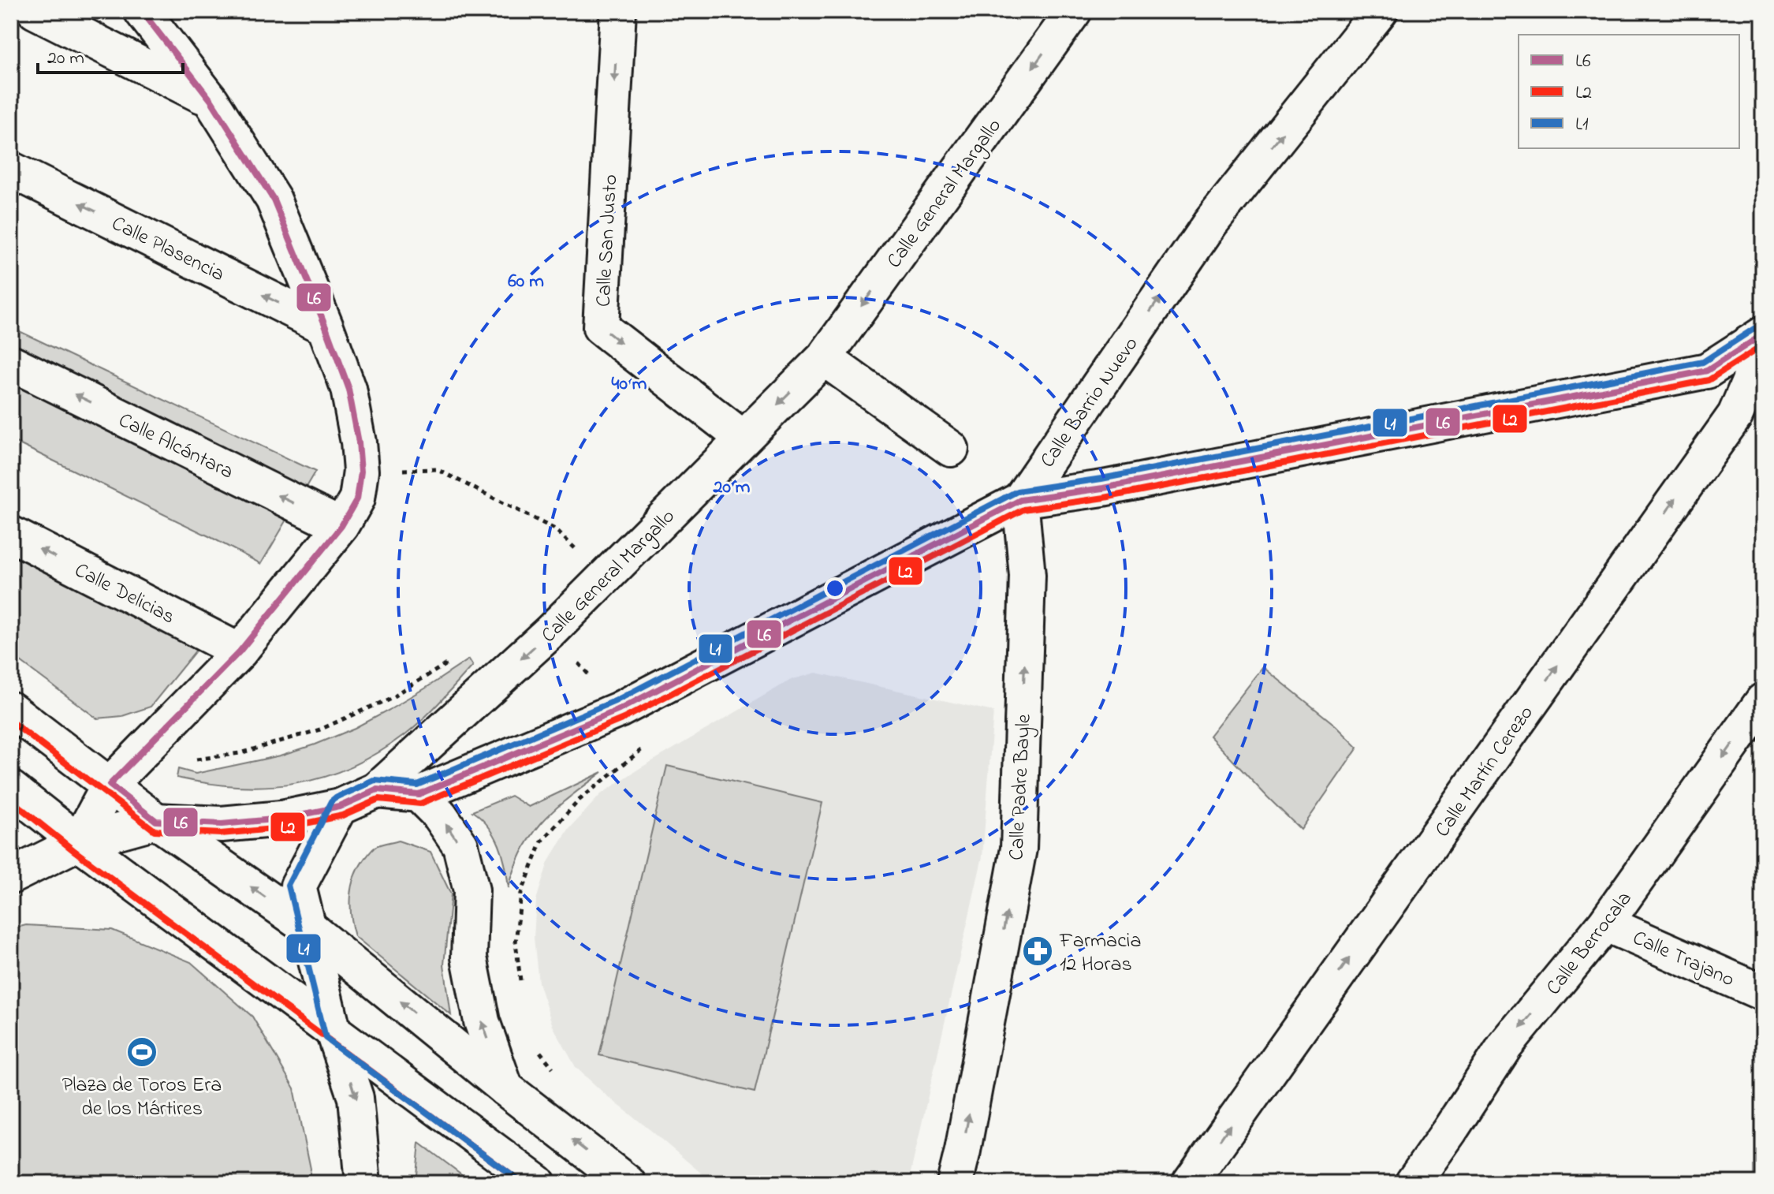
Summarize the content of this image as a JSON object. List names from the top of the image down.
{
  "streets": {
    "street": [
      "Calle General Margallo",
      "Calle San Justo",
      "Calle Plasencia",
      "Calle Barrio Nuevo",
      "Calle Alcántara",
      "Calle Delicias",
      "Calle Martín Cerezo",
      "Calle Padre Bayle",
      "Calle Berrocala",
      "Calle Trajano"
    ]
  },
  "crossings": [
    ["Calle General Margallo", "Calle San Justo"],
    ["Calle General Margallo", "Calle Barrio Nuevo"],
    ["Calle Barrio Nuevo", "Calle Padre Bayle"],
    ["Calle Berrocala", "Calle Trajano"]
  ],
  "one_way": [
    "Calle General Margallo",
    "Calle Barrio Nuevo",
    "Calle Alcántara",
    "Calle Martín Cerezo",
    "Calle Padre Bayle",
    "Calle Berrocala"
  ],
  "places": {
    "pharmacy": ["Farmacia 12 Horas"],
    "sports": ["Plaza de Toros Era de los Mártires"]
  },
  "lines": ["transit line L6", "transit line L1", "transit line L2"],
  "legend": ["L6", "L2", "L1"],
  "scale_bar": "20 m",
  "rings": ["60 m", "40 m", "20 m"]
}
